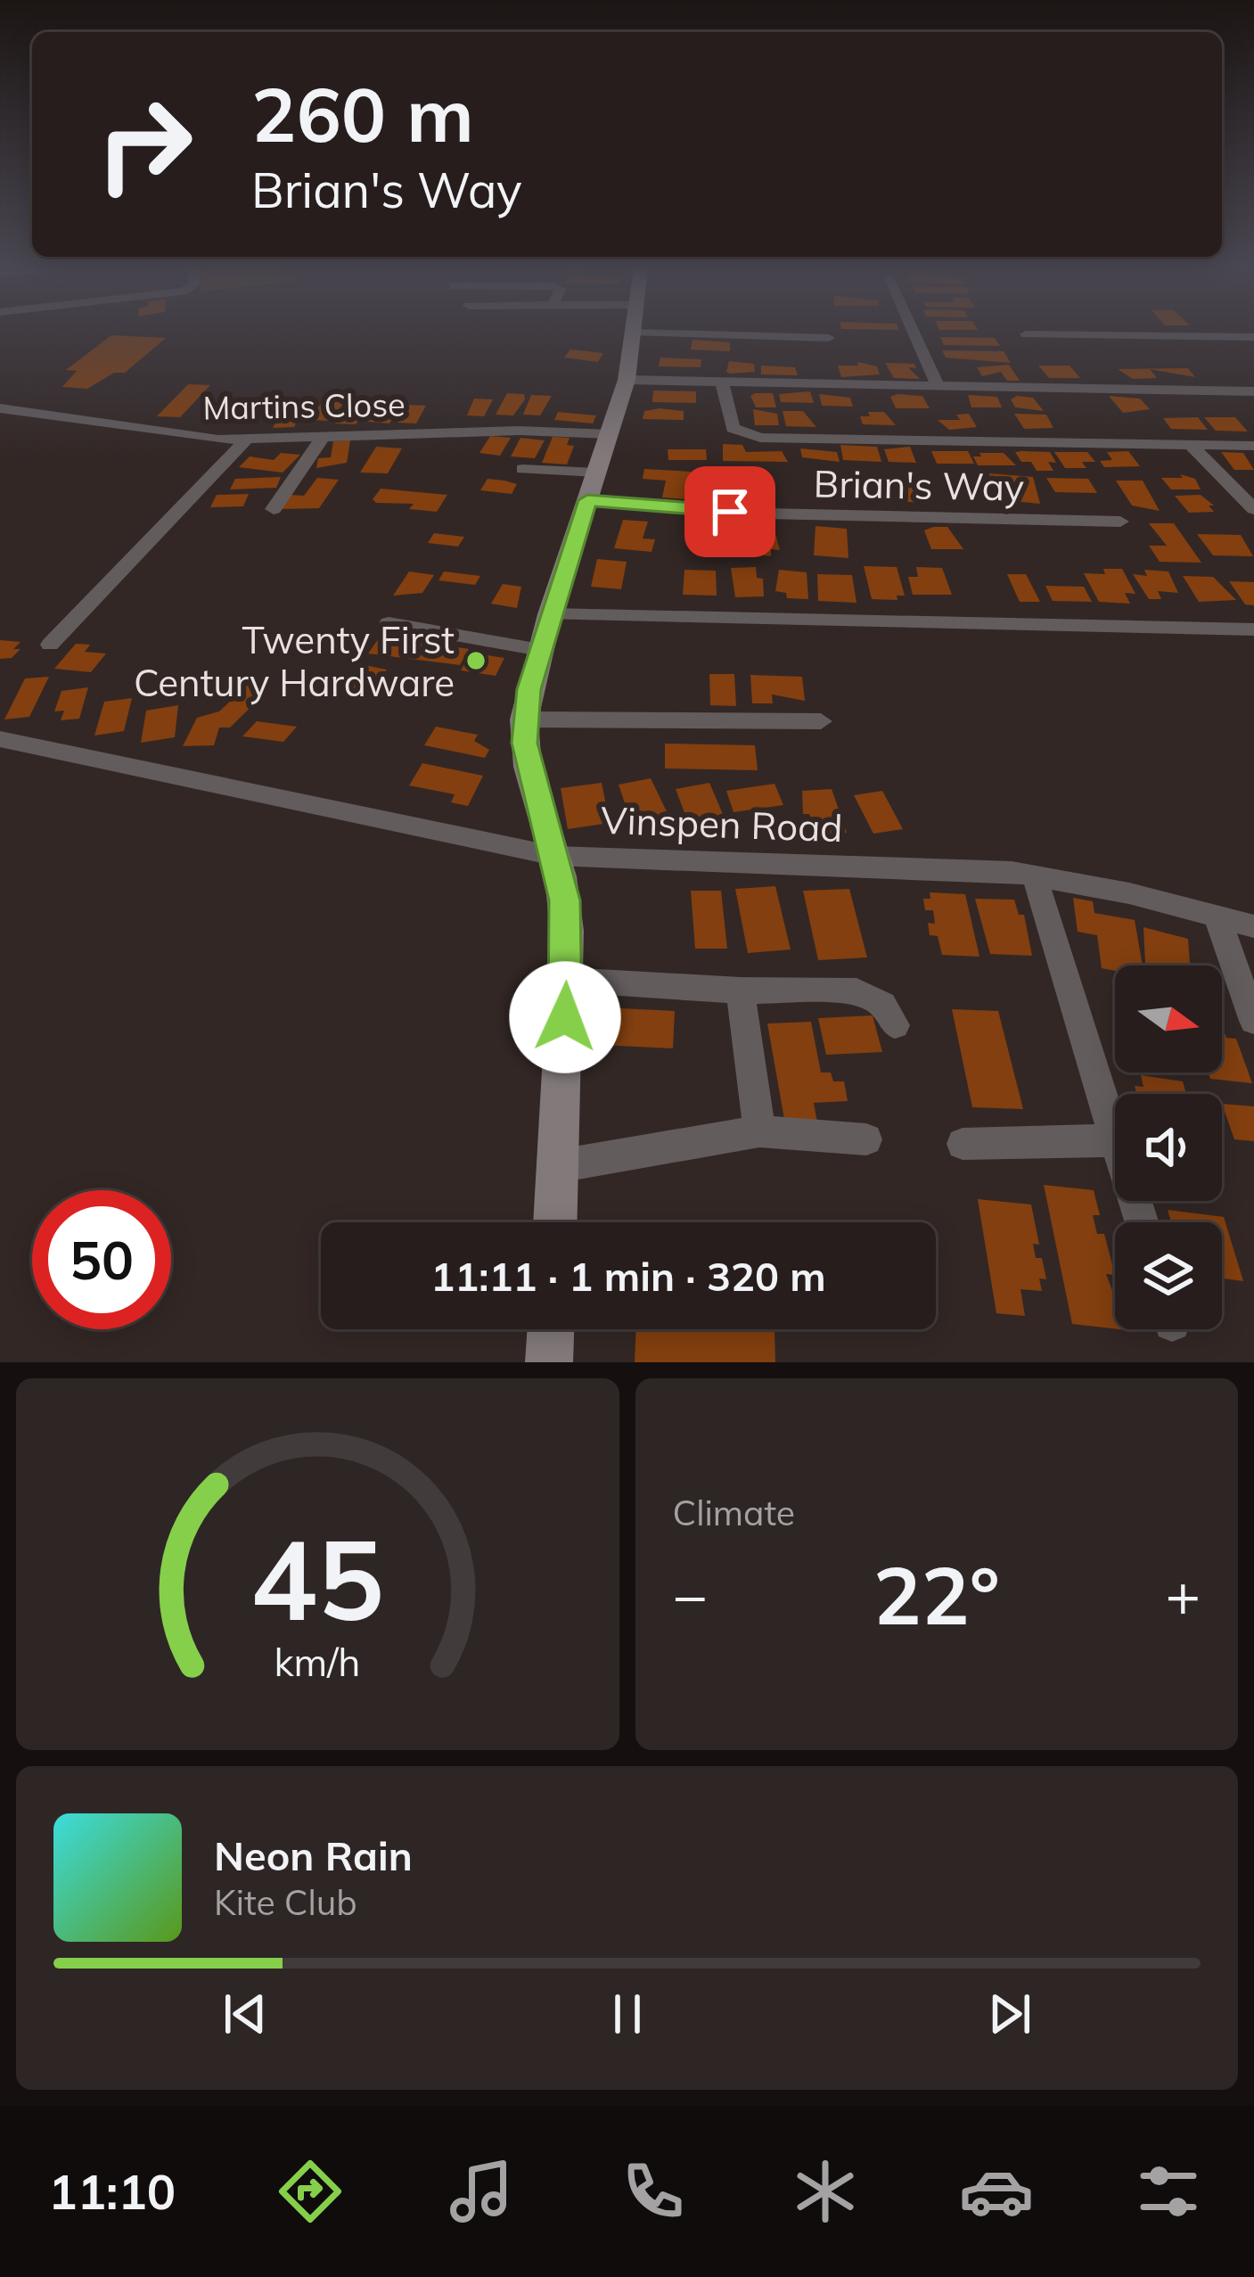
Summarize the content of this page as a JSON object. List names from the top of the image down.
{
  "streets": {
    "street": ["Martins Close", "Brian's Way", "Vinspen Road"]
  },
  "places": ["Twenty First Century Hardware"],
  "north": "right",
  "page": {
    "turn": ["260 m", "Brian's Way"],
    "limit": "50",
    "trip": "11:11 · 1 min · 320 m",
    "tile": "Climate",
    "heat": ["−", "22°", "+"],
    "song": ["Neon Rain", "Kite Club"],
    "tabs": "11:10",
    "gauge": ["45", "km/h"]
  }
}
